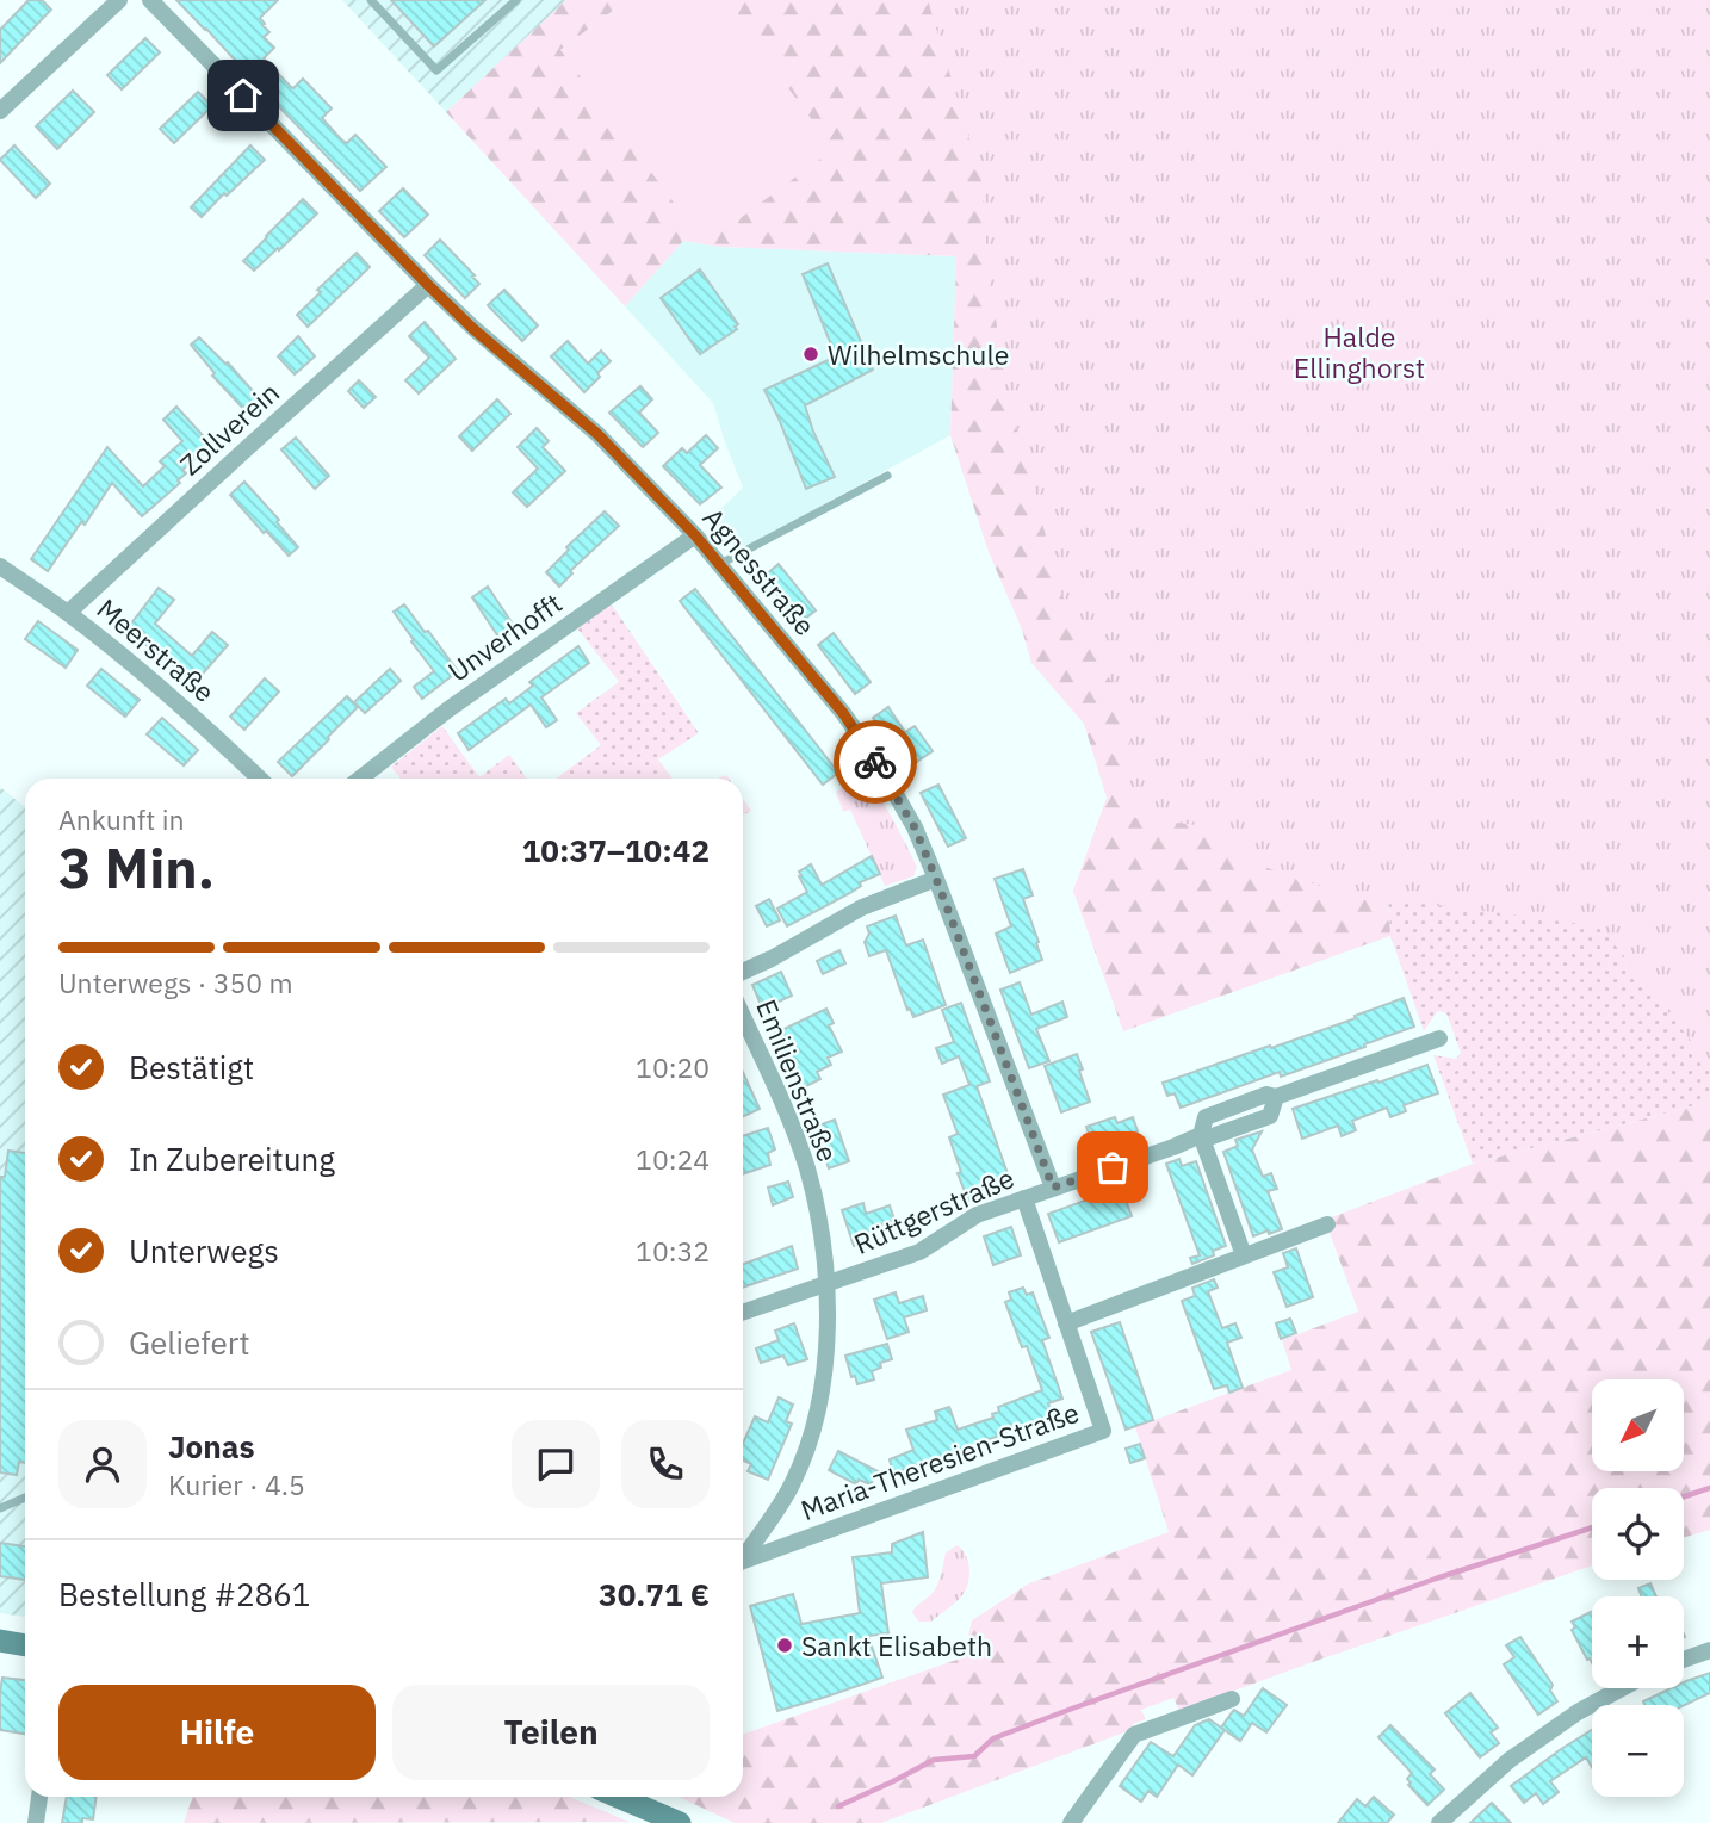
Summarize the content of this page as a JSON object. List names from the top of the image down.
{
  "streets": {
    "street": [
      "Zollverein",
      "Agnesstraße",
      "Unverhofft",
      "Meerstraße",
      "Emilienstraße",
      "Rüttgerstraße",
      "Maria-Theresien-Straße"
    ]
  },
  "crossings": [
    ["Zollverein", "Agnesstraße"],
    ["Zollverein", "Meerstraße"],
    ["Agnesstraße", "Unverhofft"],
    ["Agnesstraße", "Rüttgerstraße"],
    ["Emilienstraße", "Rüttgerstraße"],
    ["Rüttgerstraße", "Maria-Theresien-Straße"]
  ],
  "parks": ["Halde Ellinghorst"],
  "places": ["Wilhelmschule", "Sankt Elisabeth"],
  "north": "bottom left",
  "page": {
    "heading": ["3 Min.", "Ankunft in", "10:37–10:42"],
    "panel": [
      "Jonas",
      "Kurier · 4.5",
      "Bestellung #2861",
      "30.71 €"
    ],
    "bar": "Unterwegs · 350 m",
    "list": [
      ["Bestätigt", "10:20"],
      ["In Zubereitung", "10:24"],
      ["Unterwegs", "10:32"],
      "Geliefert"
    ],
    "map_buttons": ["+", "−"],
    "buttons": ["Hilfe", "Teilen"]
  }
}
